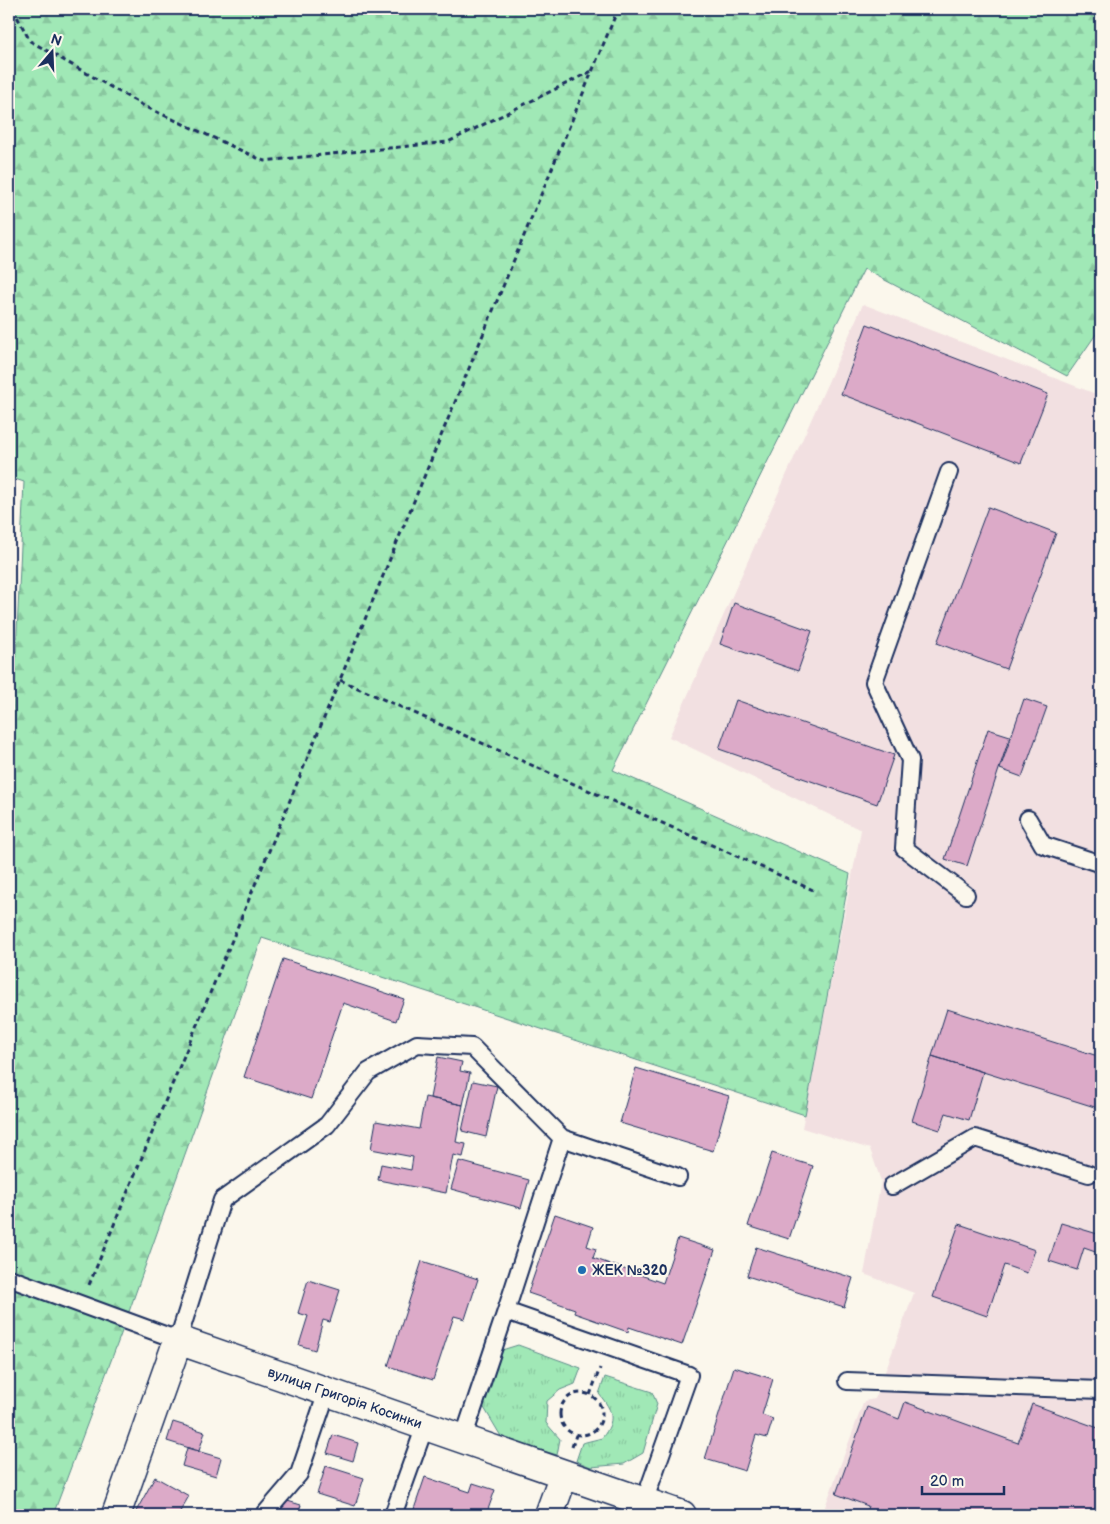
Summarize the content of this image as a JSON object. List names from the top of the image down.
{
  "streets": {
    "street": ["вулиця Григорія Косинки"]
  },
  "places": ["ЖЕК №320"],
  "scale_bar": "20 m",
  "north": "top"
}
